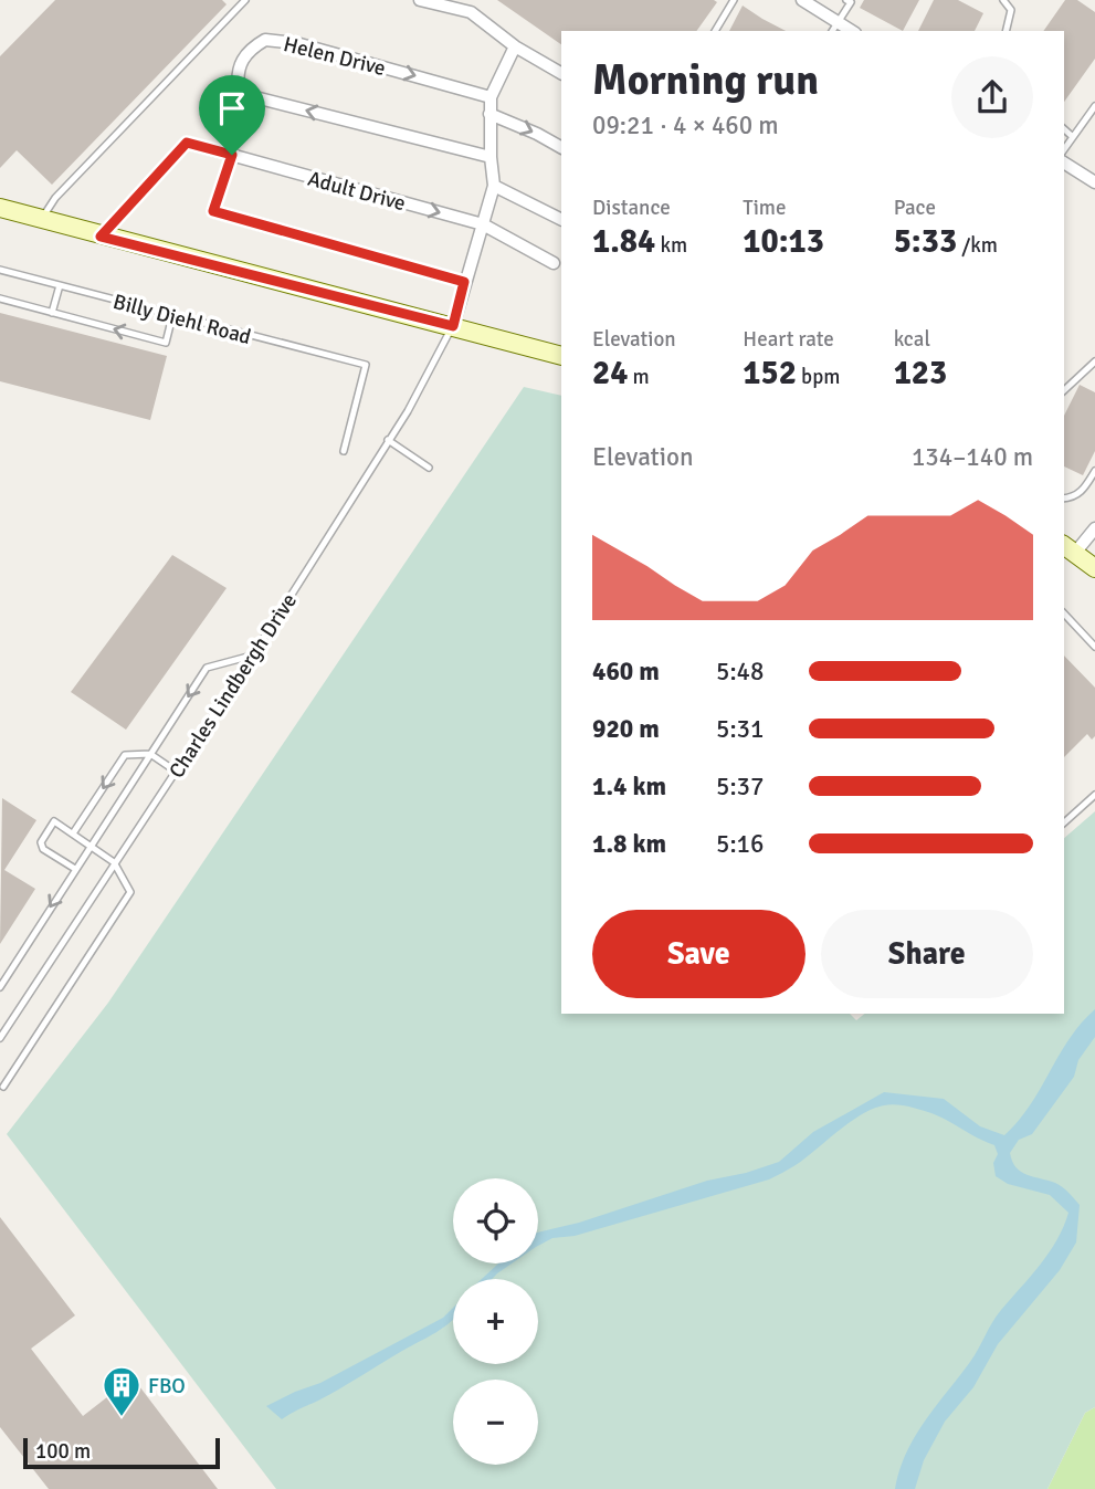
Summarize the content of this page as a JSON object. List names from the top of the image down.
{
  "streets": {
    "street": ["Helen Drive", "Adult Drive"],
    "lane": ["Billy Diehl Road", "Charles Lindbergh Drive"]
  },
  "one_way": ["Adult Drive"],
  "places": {
    "building": ["FBO"]
  },
  "scale_bar": "100 m",
  "page": {
    "heading": ["Morning run", "09:21 · 4 × 460 m"],
    "stats": [
      ["Distance", "1.84 km"],
      ["Time", "10:13"],
      ["Pace", "5:33 /km"],
      ["Elevation", "24 m"],
      ["Heart rate", "152 bpm"],
      ["kcal", "123"]
    ],
    "chart": ["Elevation", "134–140 m"],
    "list": [
      {
        "name": "460 m",
        "note": "5:48"
      },
      {
        "name": "920 m",
        "note": "5:31"
      },
      {
        "name": "1.4 km",
        "note": "5:37"
      },
      {
        "name": "1.8 km",
        "note": "5:16"
      }
    ],
    "buttons": ["Save", "Share"],
    "map_buttons": ["+", "−"],
    "scale": "100 m"
  }
}
